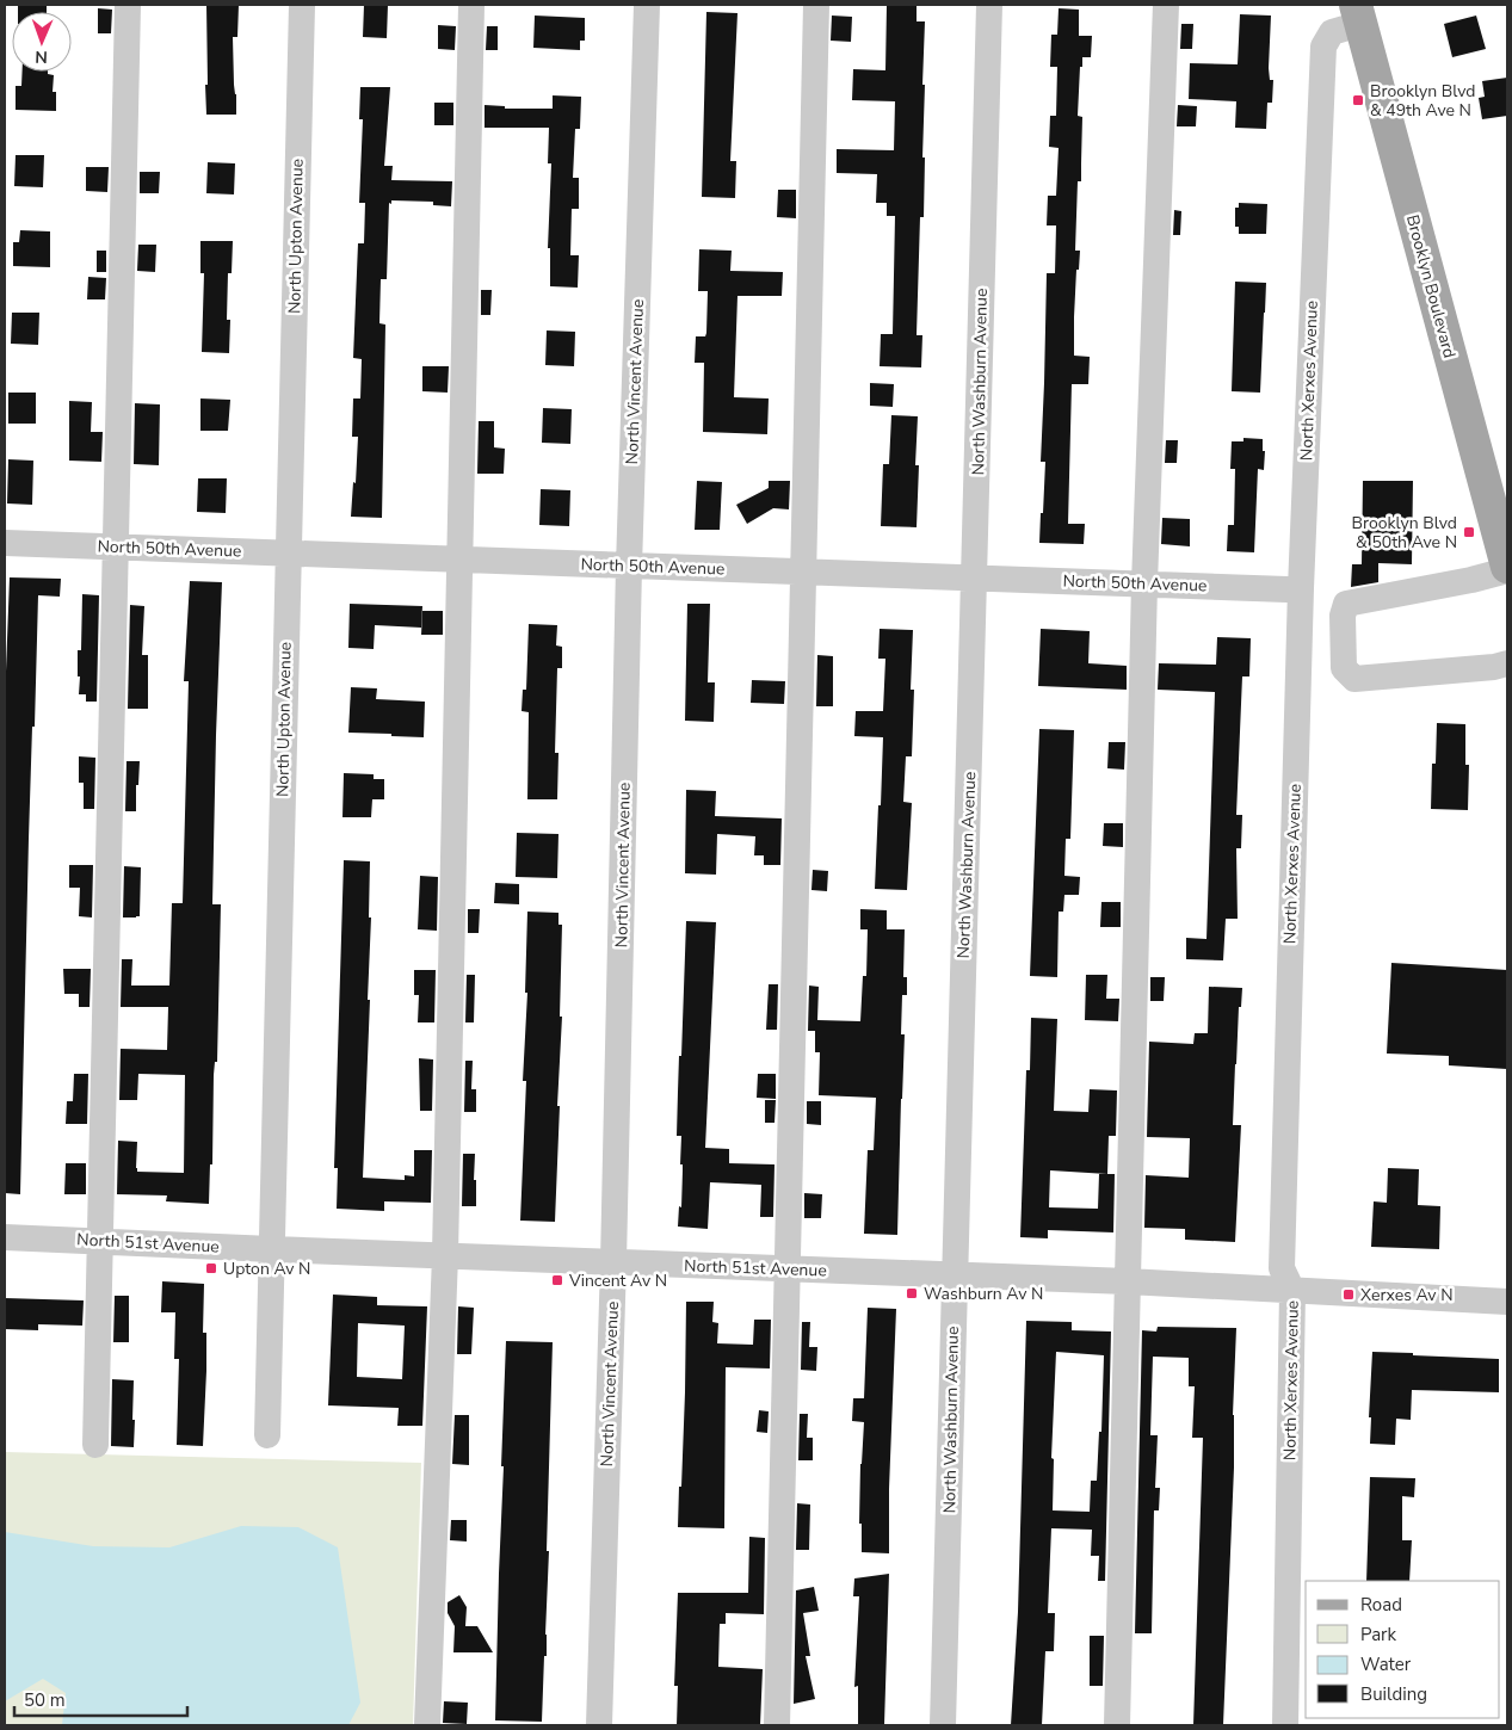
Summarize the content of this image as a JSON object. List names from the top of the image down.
{
  "streets": {
    "main road": ["Brooklyn Boulevard"],
    "street": [
      "North Upton Avenue",
      "North Xerxes Avenue",
      "North Vincent Avenue",
      "North Washburn Avenue",
      "North 50th Avenue",
      "North 51st Avenue"
    ]
  },
  "crossings": [
    ["North Upton Avenue", "North 50th Avenue"],
    ["North Upton Avenue", "North 51st Avenue"],
    ["Brooklyn Boulevard", "North Xerxes Avenue"],
    ["North Xerxes Avenue", "North 50th Avenue"],
    ["North Xerxes Avenue", "North 51st Avenue"],
    ["North Vincent Avenue", "North 50th Avenue"],
    ["North Vincent Avenue", "North 51st Avenue"],
    ["North Washburn Avenue", "North 50th Avenue"],
    ["North Washburn Avenue", "North 51st Avenue"]
  ],
  "places": {
    "transit": [
      "Brooklyn Blvd & 49th Ave N",
      "Brooklyn Blvd & 50th Ave N",
      "Upton Av N",
      "Vincent Av N",
      "Washburn Av N",
      "Xerxes Av N"
    ]
  },
  "legend": [
    "Road",
    "Park",
    "Water",
    "Building"
  ],
  "scale_bar": "50 m",
  "north": "bottom"
}
